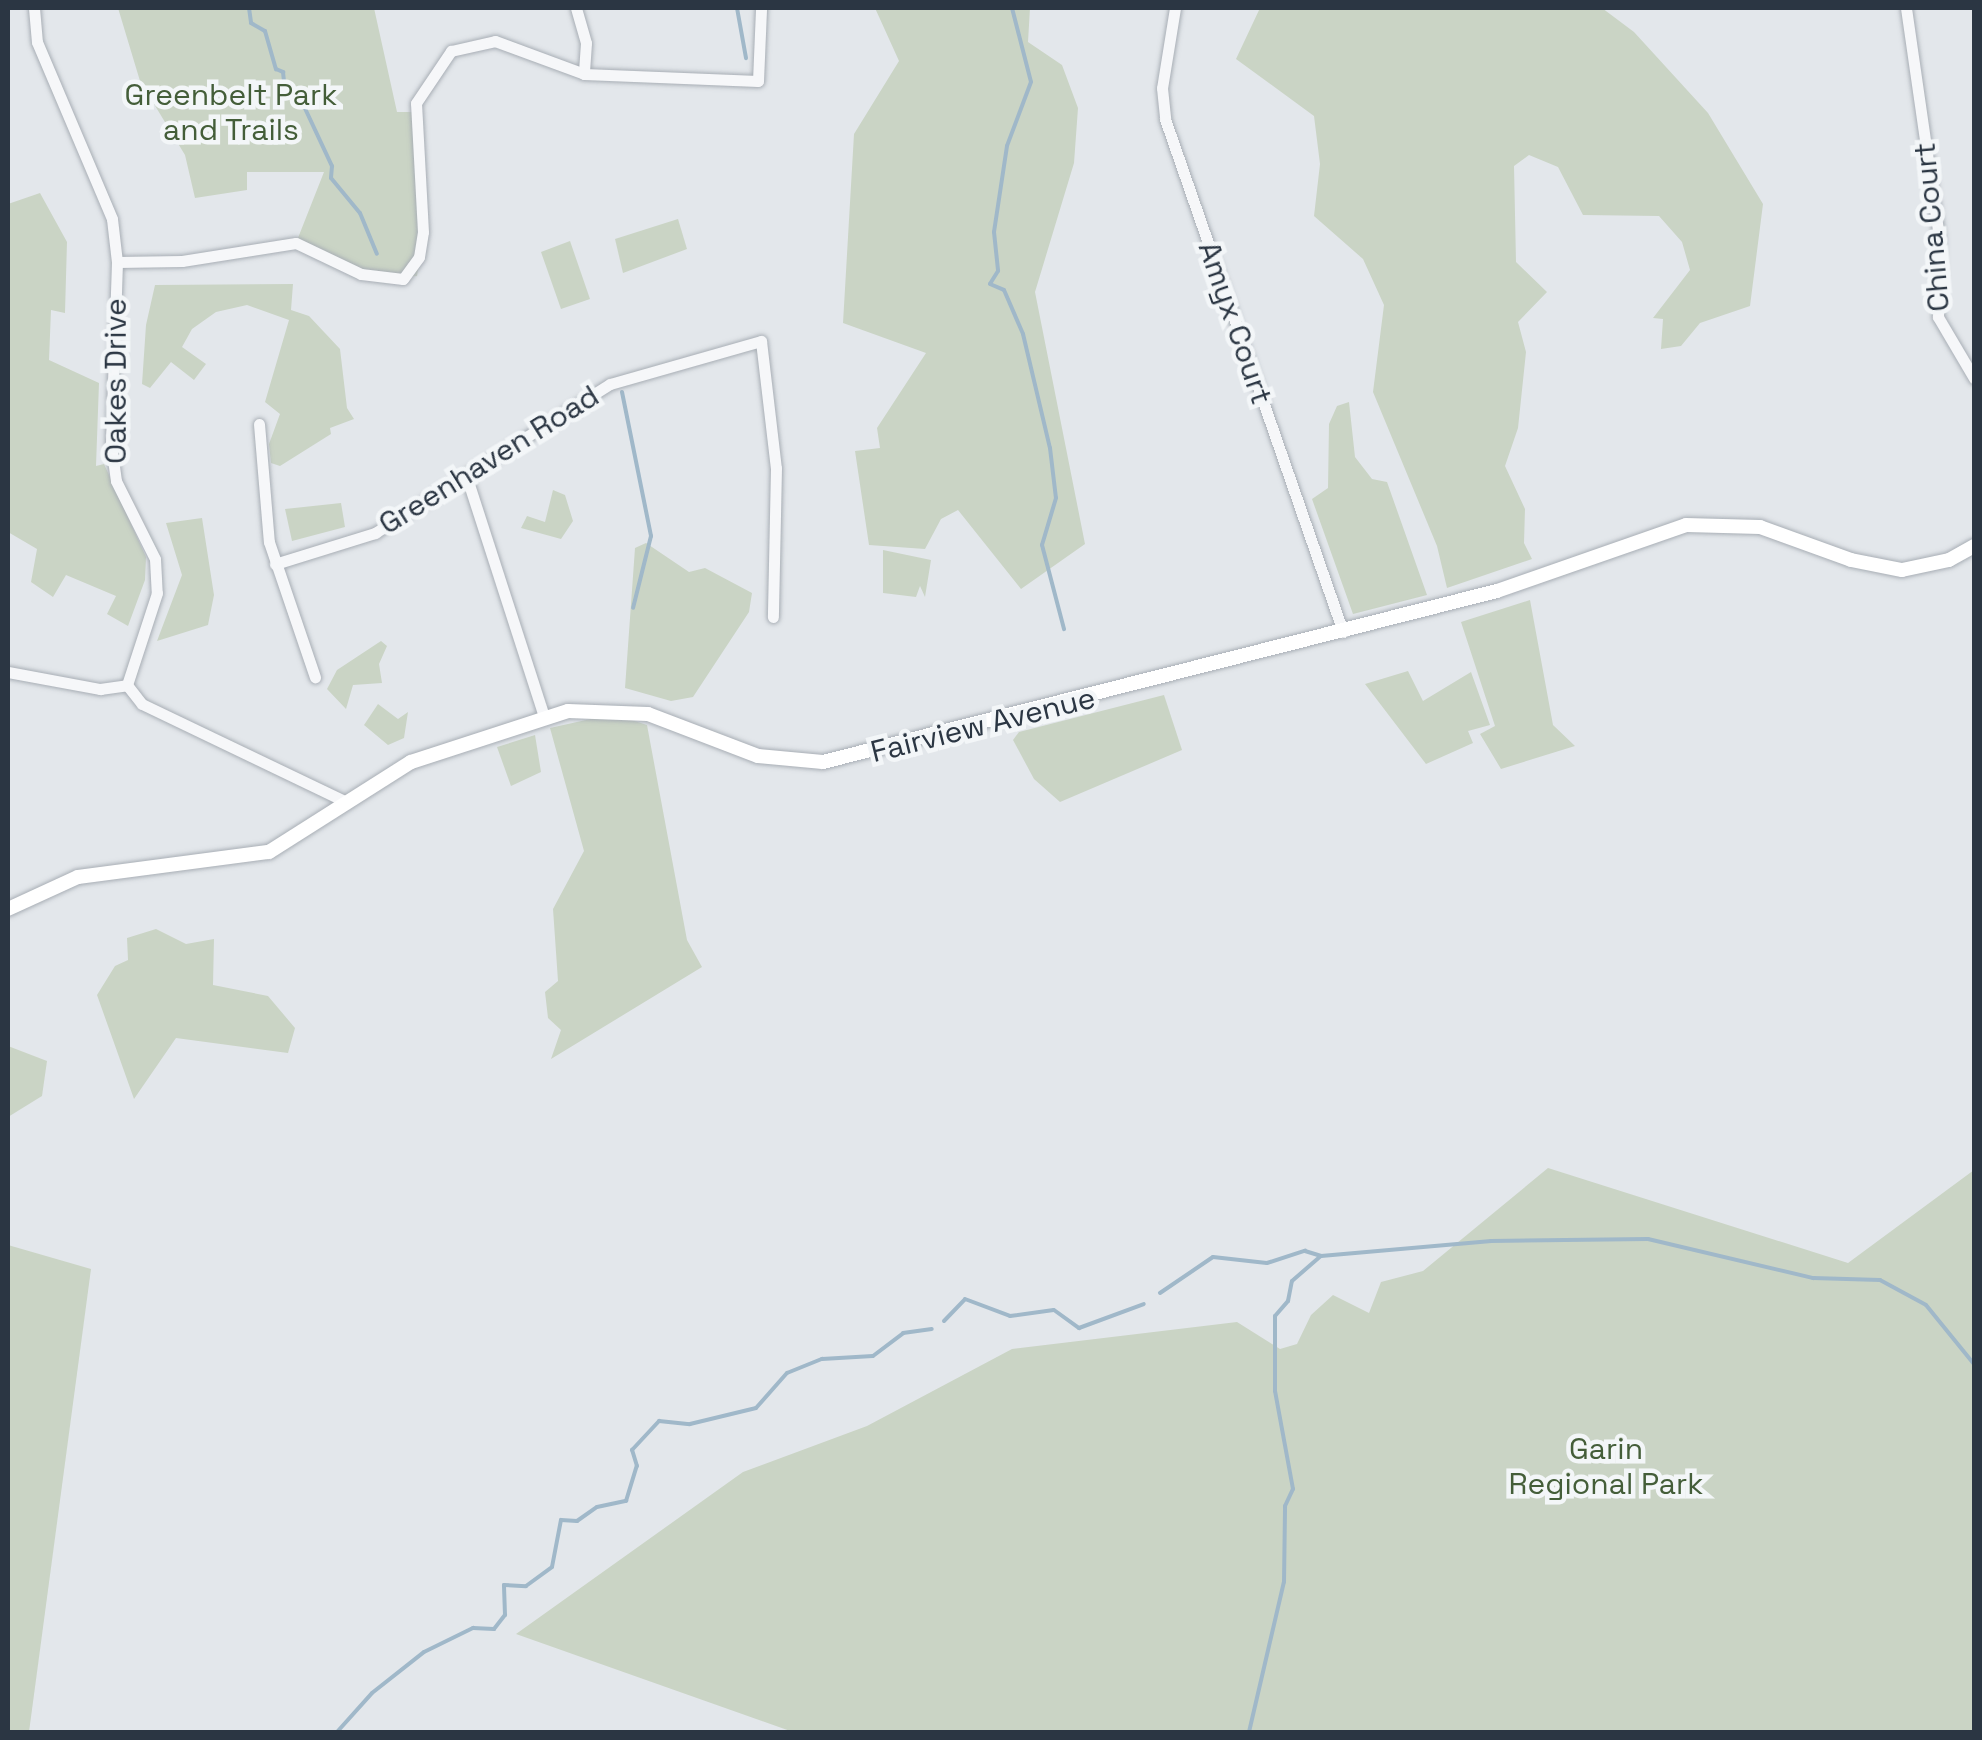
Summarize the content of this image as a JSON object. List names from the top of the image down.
{
  "streets": {
    "main road": ["Fairview Avenue"],
    "street": [
      "China Court",
      "Amyx Court",
      "Oakes Drive",
      "Greenhaven Road"
    ]
  },
  "crossings": [
    ["Amyx Court", "Fairview Avenue"]
  ],
  "parks": ["Greenbelt Park and Trails", "Garin Regional Park"]
}
